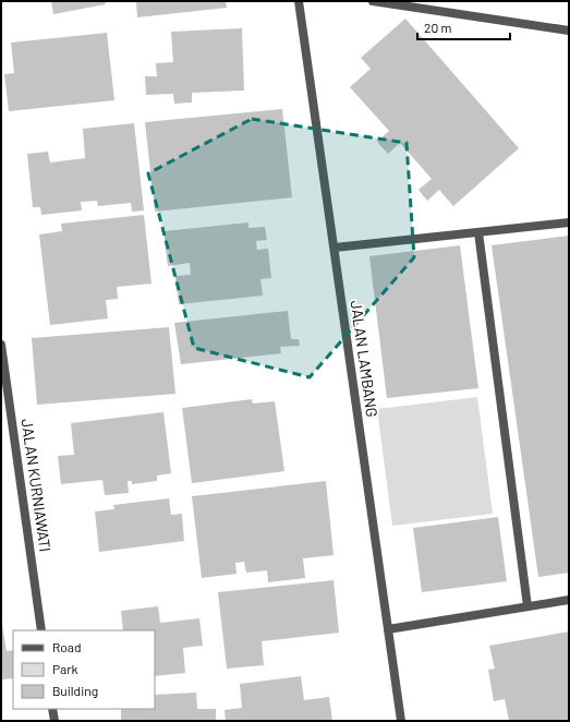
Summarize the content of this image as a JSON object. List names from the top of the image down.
{
  "streets": {
    "street": ["JALAN LAMBANG", "JALAN KURNIAWATI"]
  },
  "legend": ["Road", "Park", "Building"],
  "scale_bar": "20 m"
}
